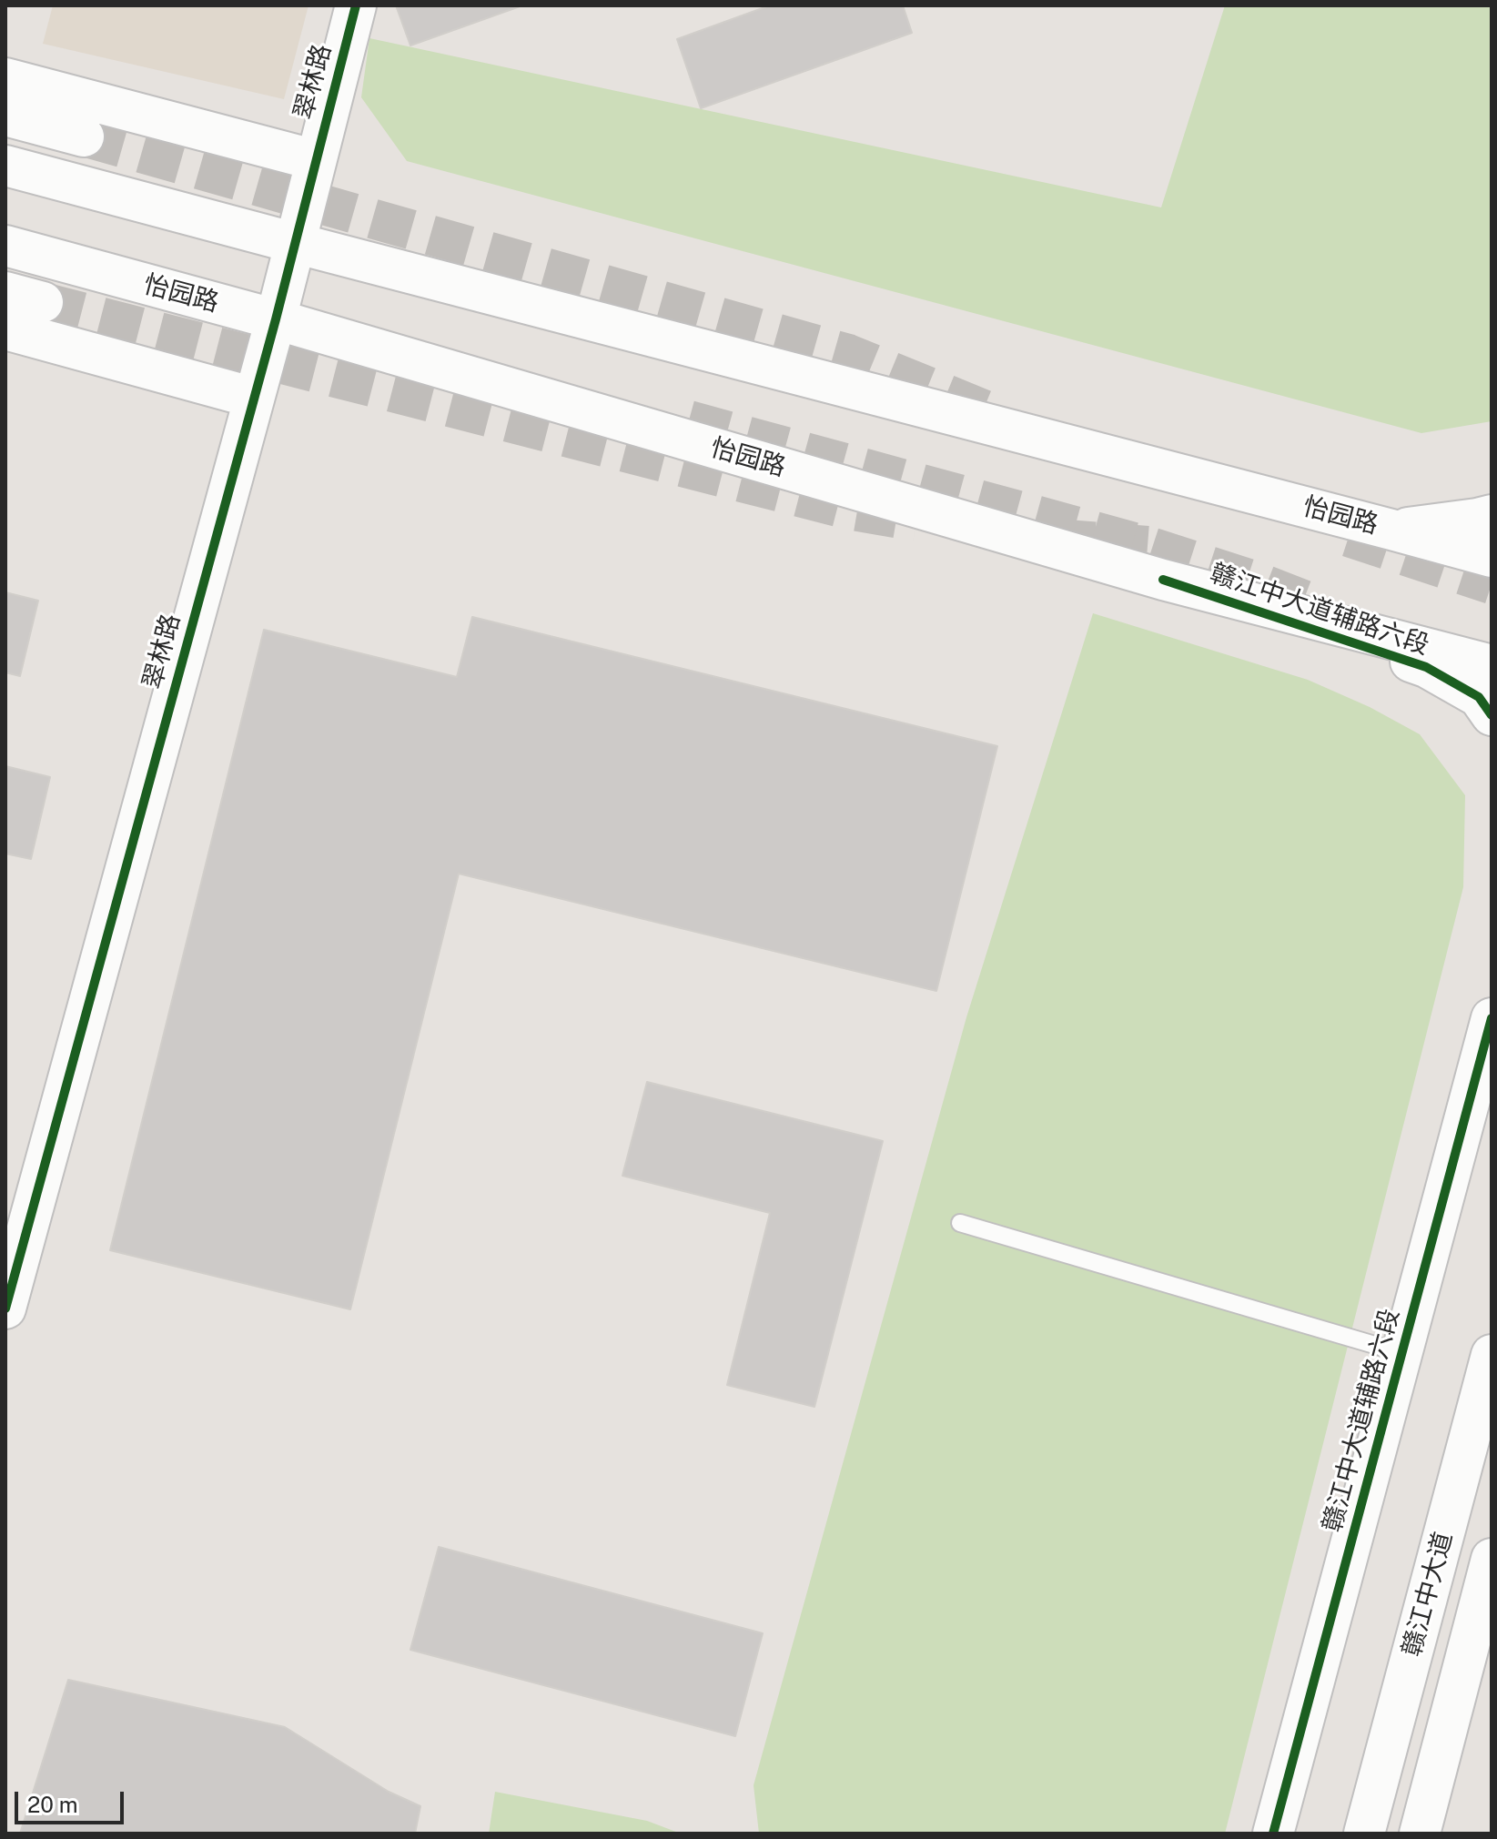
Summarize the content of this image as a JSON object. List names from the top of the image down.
{
  "streets": {
    "main road": [
      "翠林路",
      "怡园路",
      "赣江中大道辅路六段",
      "赣江中大道"
    ]
  },
  "crossings": [
    ["翠林路", "怡园路"],
    ["怡园路", "赣江中大道辅路六段"]
  ],
  "scale_bar": "20 m"
}
